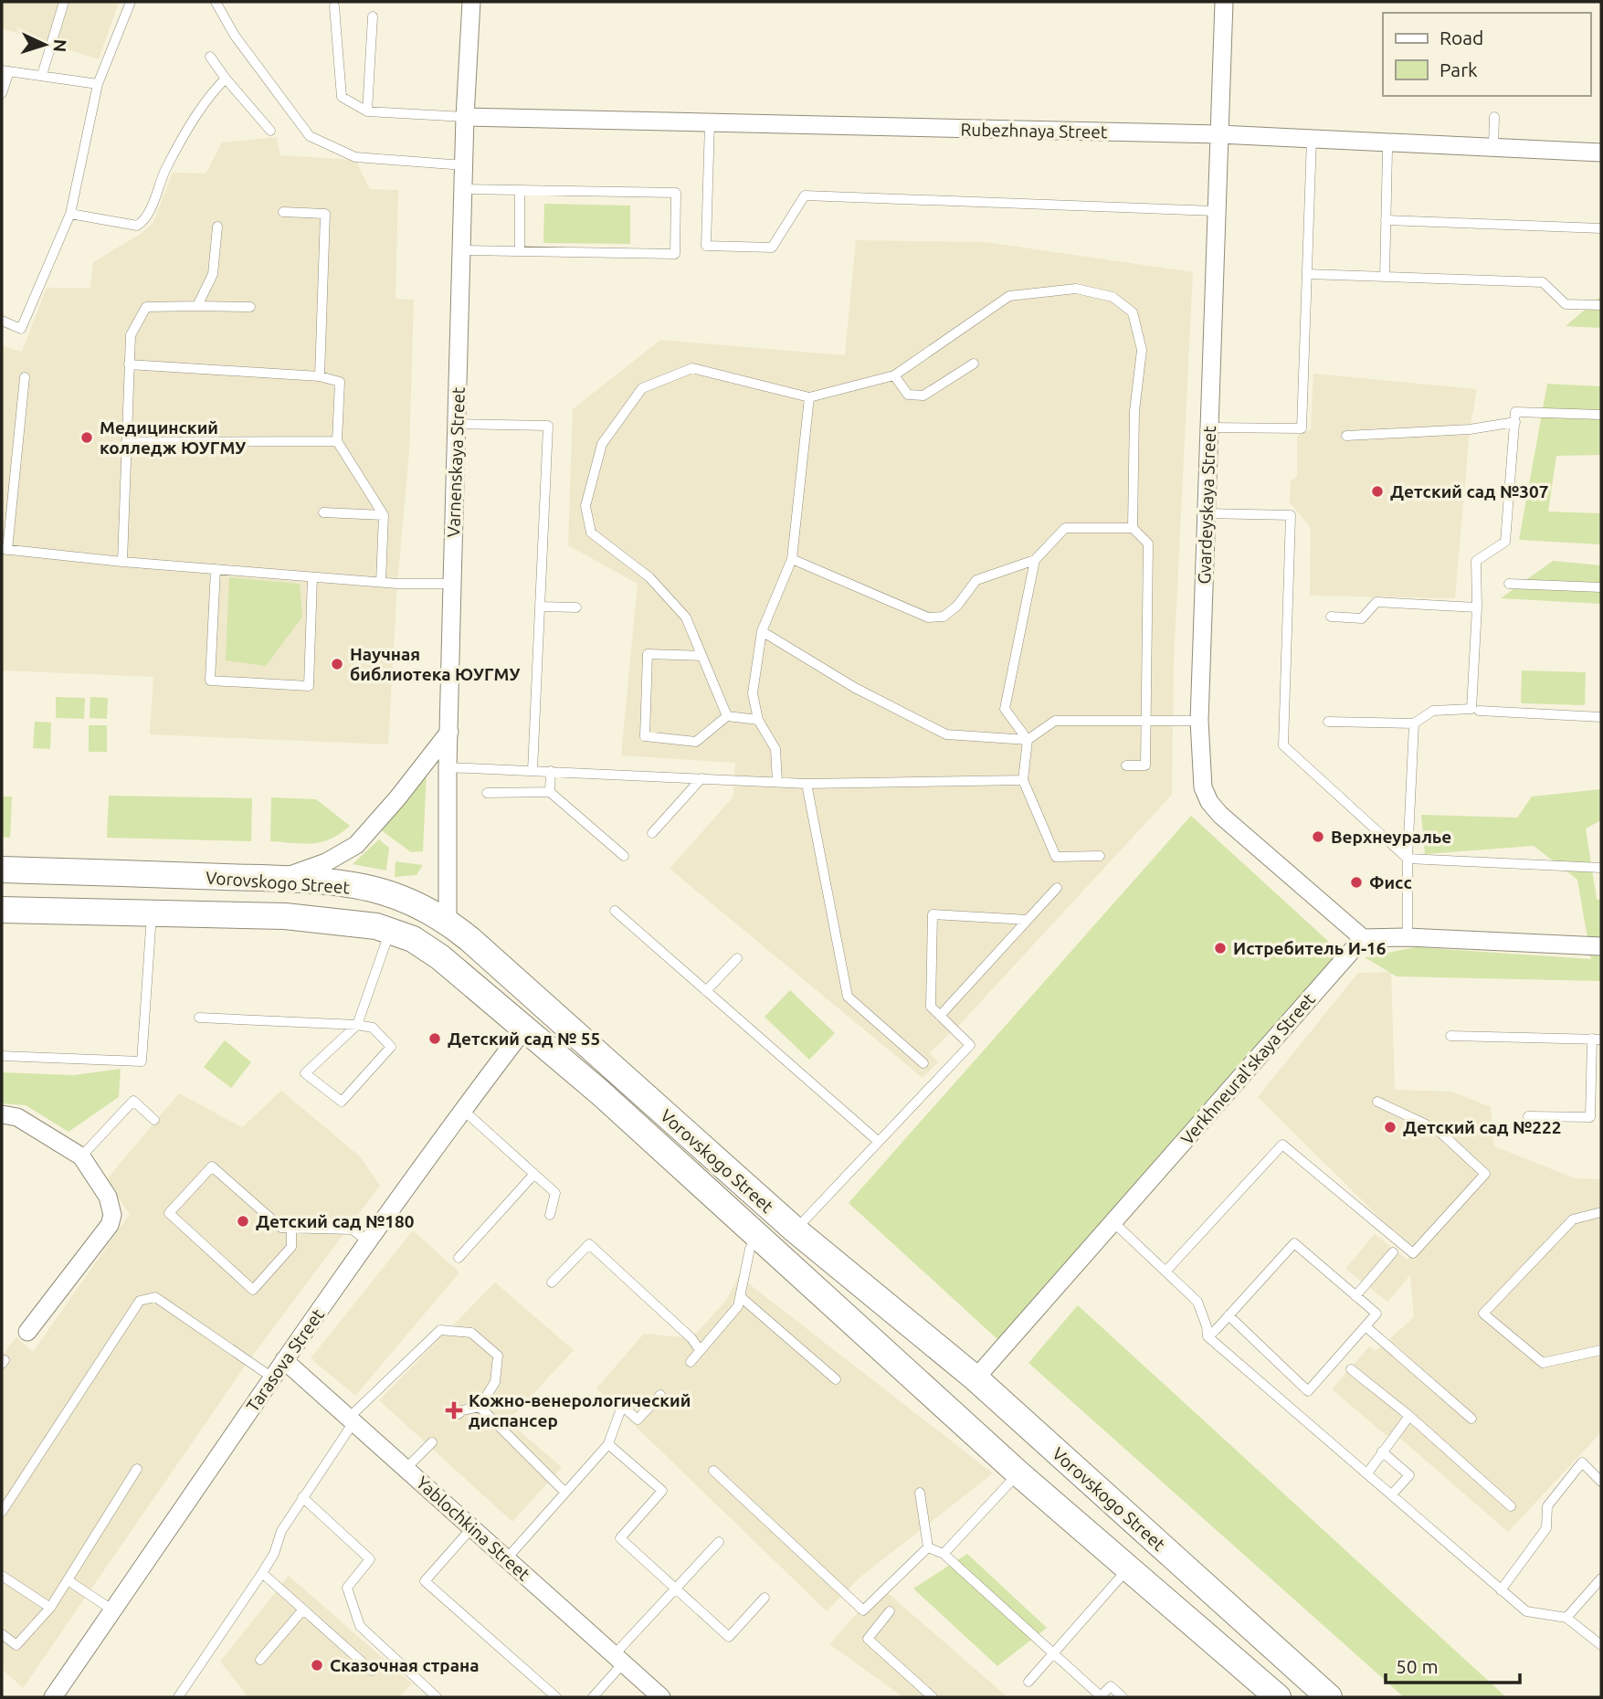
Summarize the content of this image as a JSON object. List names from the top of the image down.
{
  "streets": {
    "main road": ["Vorovskogo Street"],
    "street": [
      "Rubezhnaya Street",
      "Varnenskaya Street",
      "Gvardeyskaya Street",
      "Verkhneural'skaya Street",
      "Tarasova Street",
      "Yablochkina Street"
    ]
  },
  "crossings": [
    ["Rubezhnaya Street", "Varnenskaya Street"],
    ["Rubezhnaya Street", "Gvardeyskaya Street"],
    ["Varnenskaya Street", "Vorovskogo Street"],
    ["Gvardeyskaya Street", "Verkhneural'skaya Street"],
    ["Vorovskogo Street", "Verkhneural'skaya Street"],
    ["Vorovskogo Street", "Tarasova Street"],
    ["Tarasova Street", "Yablochkina Street"]
  ],
  "places": {
    "other": [
      "Медицинский колледж ЮУГМУ",
      "Детский сад №307",
      "Научная библиотека ЮУГМУ",
      "Верхнеуралье",
      "Фисс",
      "Истребитель И-16",
      "Детский сад № 55",
      "Детский сад №222",
      "Детский сад №180",
      "Сказочная страна"
    ],
    "health": ["Кожно-венерологический диспансер"]
  },
  "legend": ["Road", "Park"],
  "scale_bar": "50 m",
  "north": "right"
}
